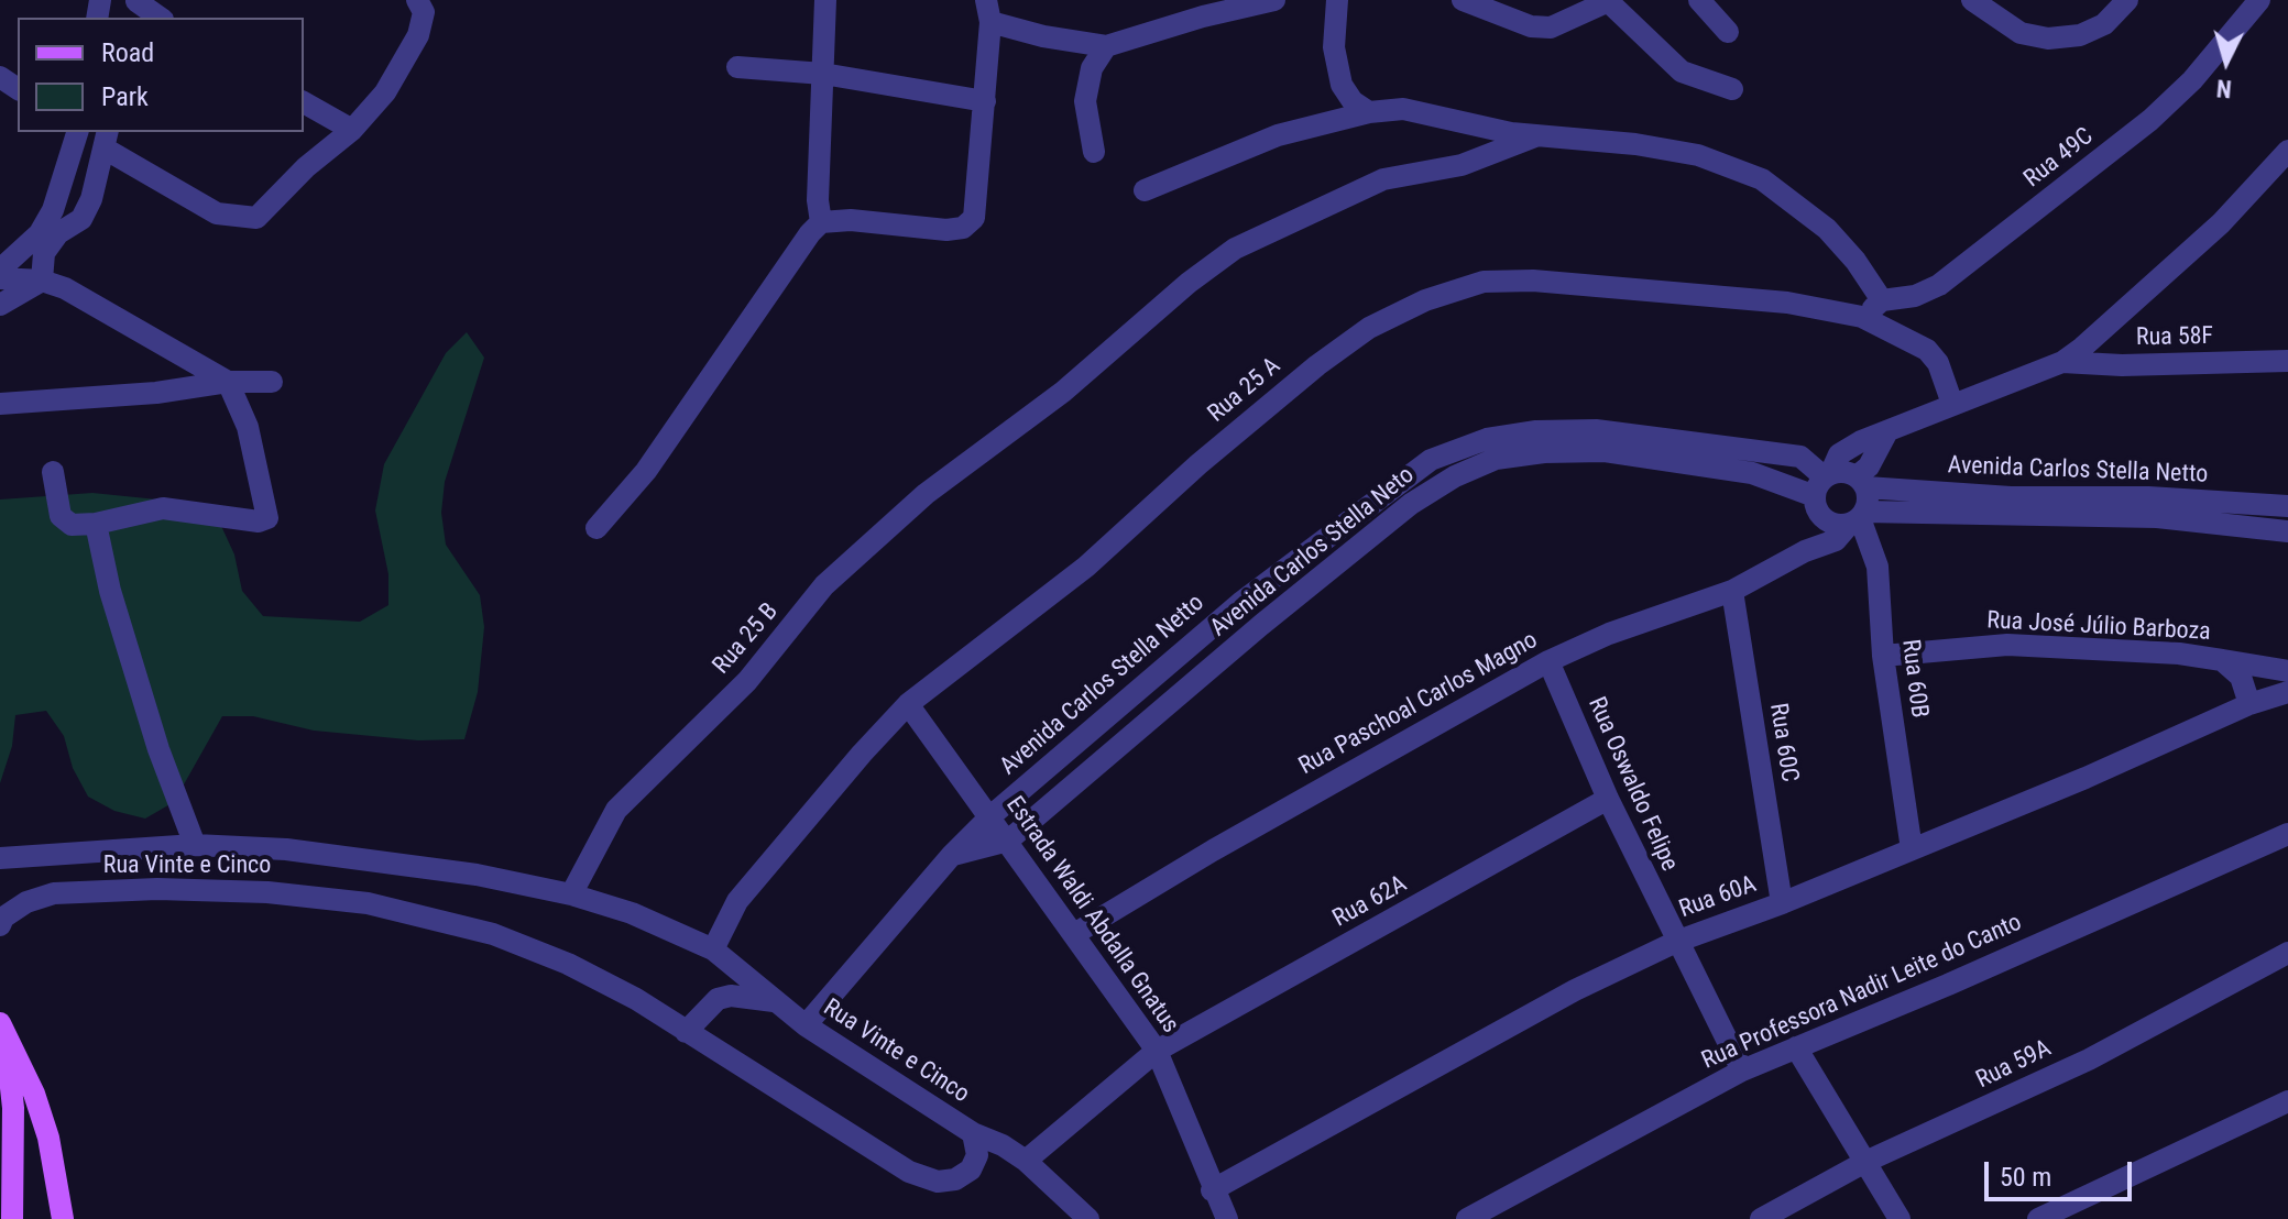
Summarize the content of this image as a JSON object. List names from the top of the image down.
{
  "streets": {
    "street": [
      "Rua 49C",
      "Rua 58F",
      "Rua 25 A",
      "Avenida Carlos Stella Netto",
      "Avenida Carlos Stella Neto",
      "Rua José Júlio Barboza",
      "Rua 25 B",
      "Rua 60B",
      "Rua Paschoal Carlos Magno",
      "Rua 60C",
      "Rua Oswaldo Felipe",
      "Rua Vinte e Cinco",
      "Rua 60A",
      "Rua 62A",
      "Estrada Waldi Abdalla Gnatus",
      "Rua Professora Nadir Leite do Canto",
      "Rua 59A"
    ]
  },
  "crossings": [
    ["Rua 49C", "Rua 25 A"],
    ["Rua 25 A", "Rua Vinte e Cinco"],
    ["Rua 25 A", "Estrada Waldi Abdalla Gnatus"],
    ["Avenida Carlos Stella Netto", "Avenida Carlos Stella Neto"],
    ["Avenida Carlos Stella Netto", "Estrada Waldi Abdalla Gnatus"],
    ["Avenida Carlos Stella Neto", "Estrada Waldi Abdalla Gnatus"],
    ["Rua José Júlio Barboza", "Rua 60B"],
    ["Rua José Júlio Barboza", "Rua 60A"],
    ["Rua 25 B", "Rua Vinte e Cinco"],
    ["Rua 60B", "Rua Paschoal Carlos Magno"],
    ["Rua 60B", "Rua 60A"],
    ["Rua Paschoal Carlos Magno", "Rua 60C"],
    ["Rua Paschoal Carlos Magno", "Rua Oswaldo Felipe"],
    ["Rua Paschoal Carlos Magno", "Estrada Waldi Abdalla Gnatus"],
    ["Rua 60C", "Rua 60A"],
    ["Rua Oswaldo Felipe", "Rua 60A"],
    ["Rua Oswaldo Felipe", "Rua 62A"],
    ["Rua Oswaldo Felipe", "Rua Professora Nadir Leite do Canto"],
    ["Rua 60A", "Estrada Waldi Abdalla Gnatus"],
    ["Rua 62A", "Estrada Waldi Abdalla Gnatus"]
  ],
  "legend": ["Road", "Park"],
  "scale_bar": "50 m",
  "north": "bottom"
}
